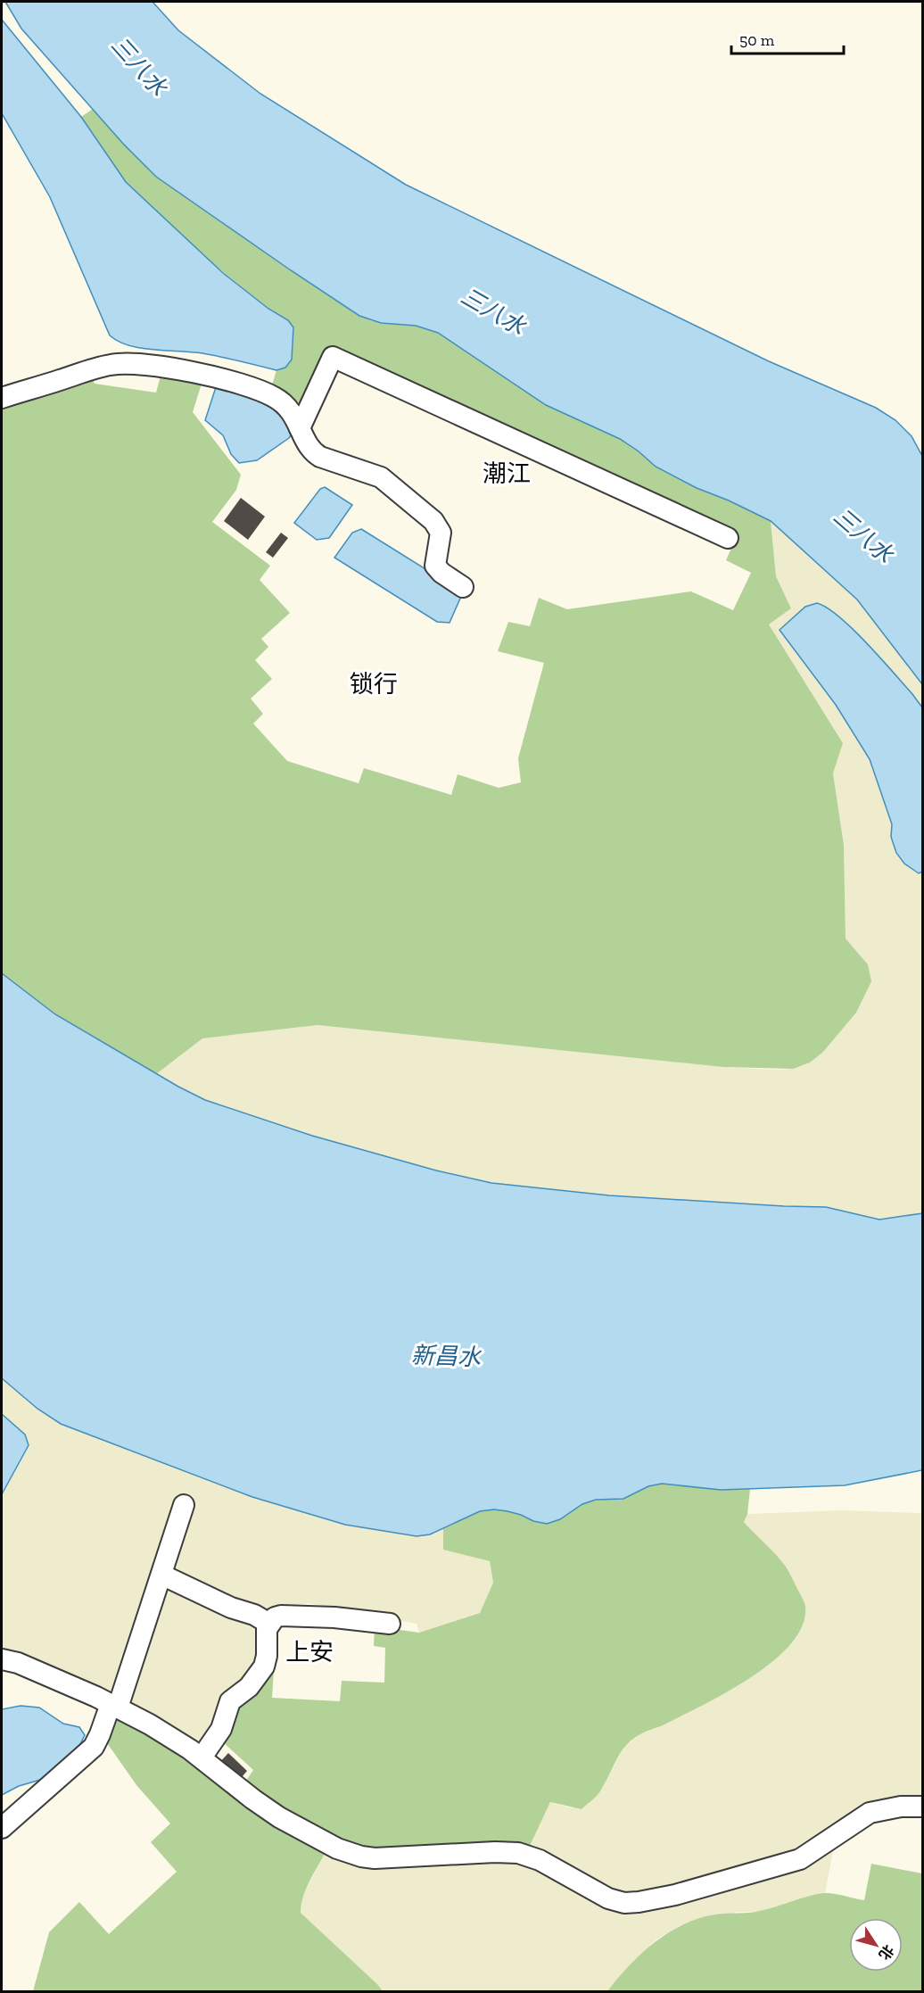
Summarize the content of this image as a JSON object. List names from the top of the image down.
{
  "districts": ["潮江", "锁行", "上安"],
  "water": ["三八水", "新昌水"],
  "scale_bar": "50 m",
  "north": "bottom right"
}
